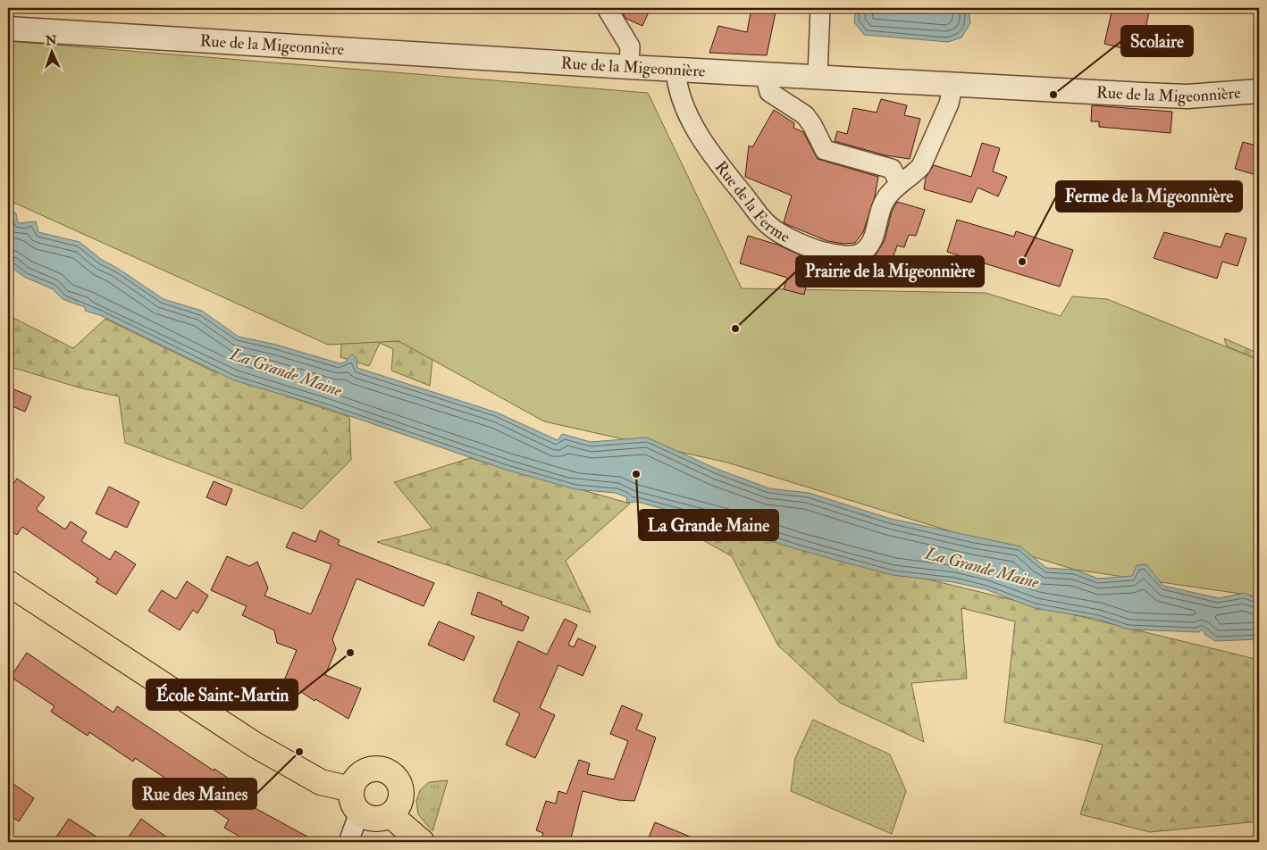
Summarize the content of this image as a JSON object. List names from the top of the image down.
{
  "streets": {
    "street": ["Rue de la Migeonnière", "Rue de la Ferme"]
  },
  "crossings": [
    ["Rue de la Migeonnière", "Rue de la Ferme"]
  ],
  "water": ["La Grande Maine"],
  "places": [
    "Scolaire",
    "Ferme de la Migeonnière",
    "Prairie de la Migeonnière",
    "La Grande Maine",
    "École Saint-Martin",
    "Rue des Maines"
  ],
  "north": "top"
}
